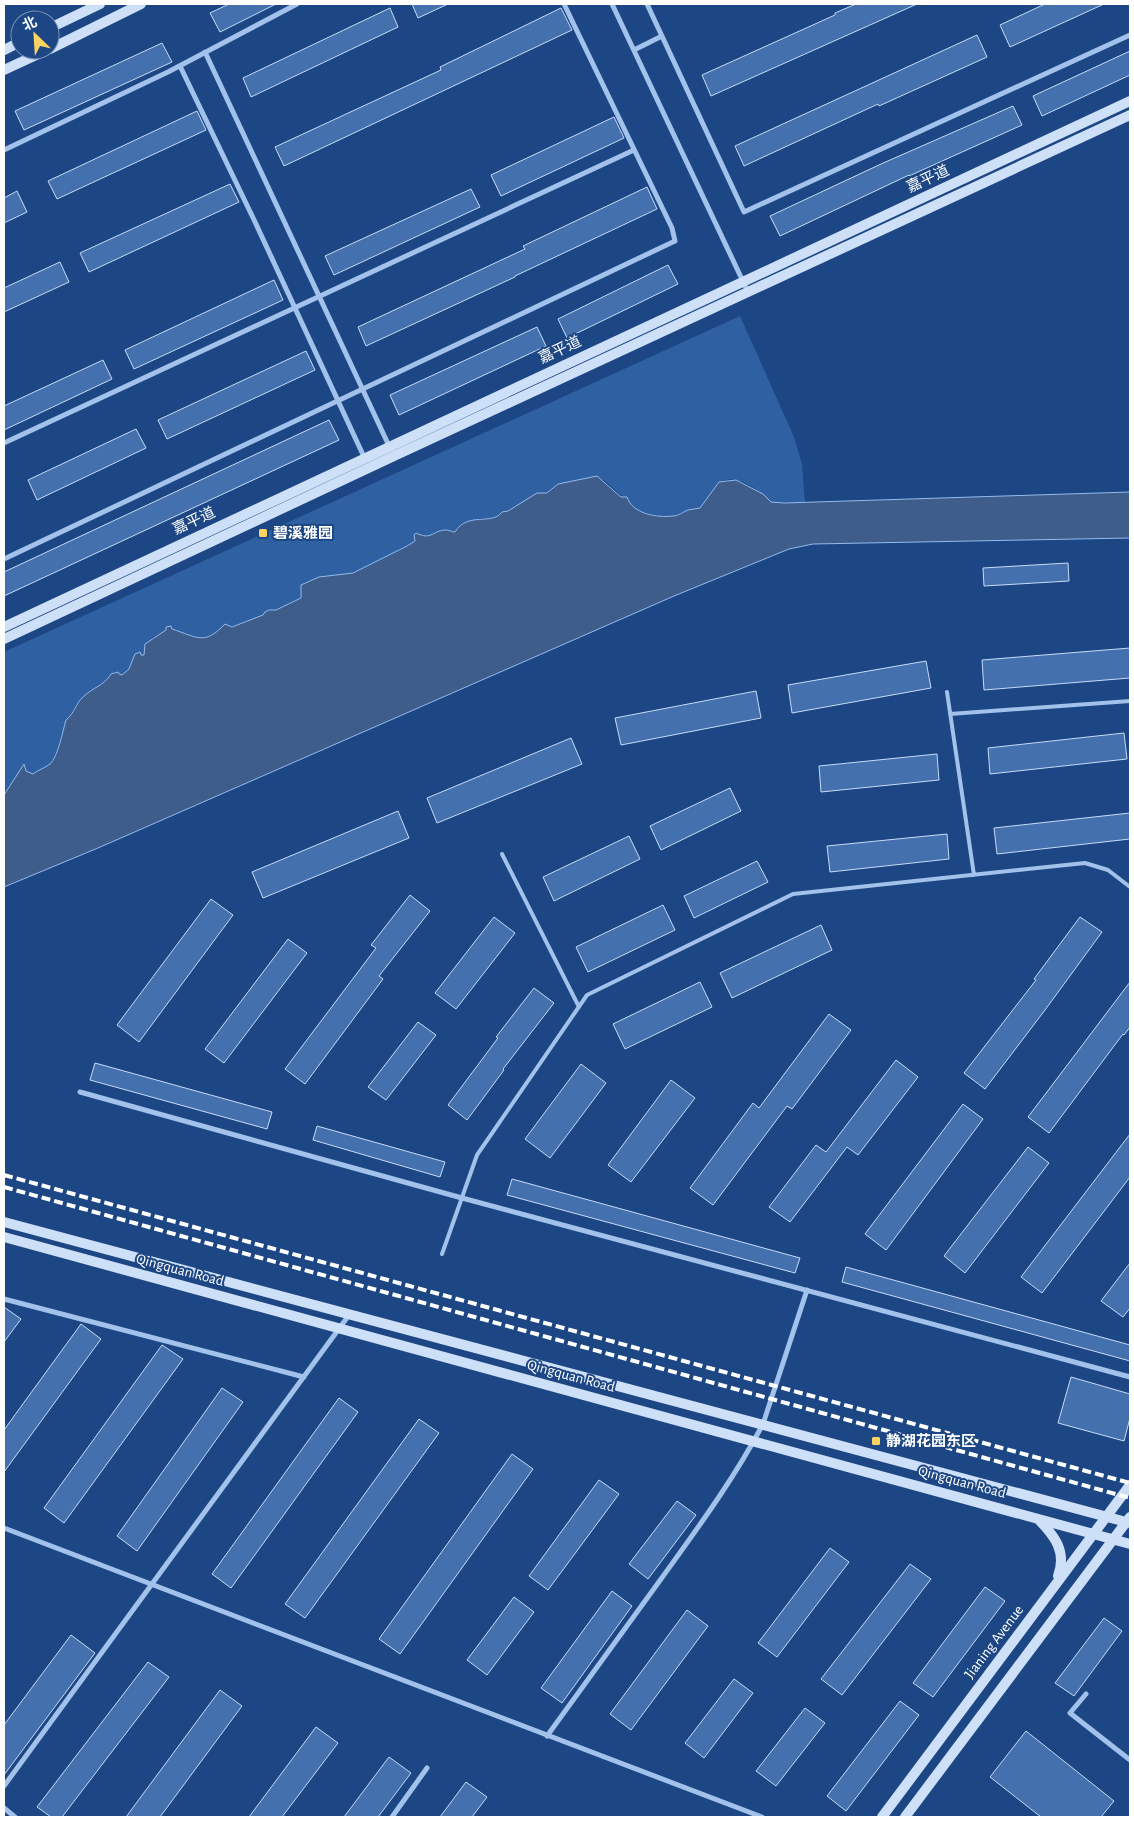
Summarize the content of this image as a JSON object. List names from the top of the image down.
{
  "streets": {
    "street": ["嘉平道", "Qingquan Road", "Jianing Avenue"]
  },
  "crossings": [
    ["Qingquan Road", "Jianing Avenue"]
  ],
  "places": {
    "transit": ["碧溪雅园", "静湖花园东区"]
  },
  "north": "top left"
}
